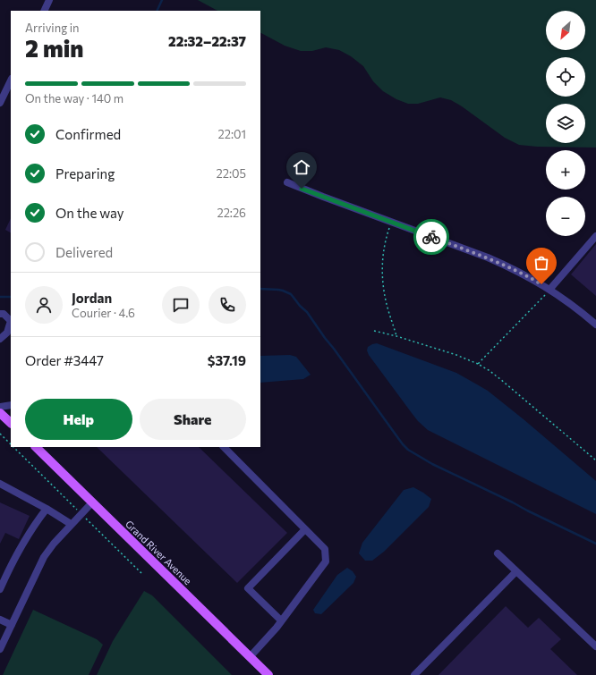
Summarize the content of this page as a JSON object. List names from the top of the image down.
{
  "streets": {
    "main road": ["Grand River Avenue"]
  },
  "north": "bottom left",
  "page": {
    "map_buttons": ["+", "−"],
    "heading": ["2 min", "Arriving in", "22:32–22:37"],
    "panel": [
      "Jordan",
      "Courier · 4.6",
      "Order #3447",
      "$37.19"
    ],
    "bar": "On the way · 140 m",
    "list": [
      ["Confirmed", "22:01"],
      ["Preparing", "22:05"],
      ["On the way", "22:26"],
      "Delivered"
    ],
    "buttons": ["Help", "Share"]
  }
}
